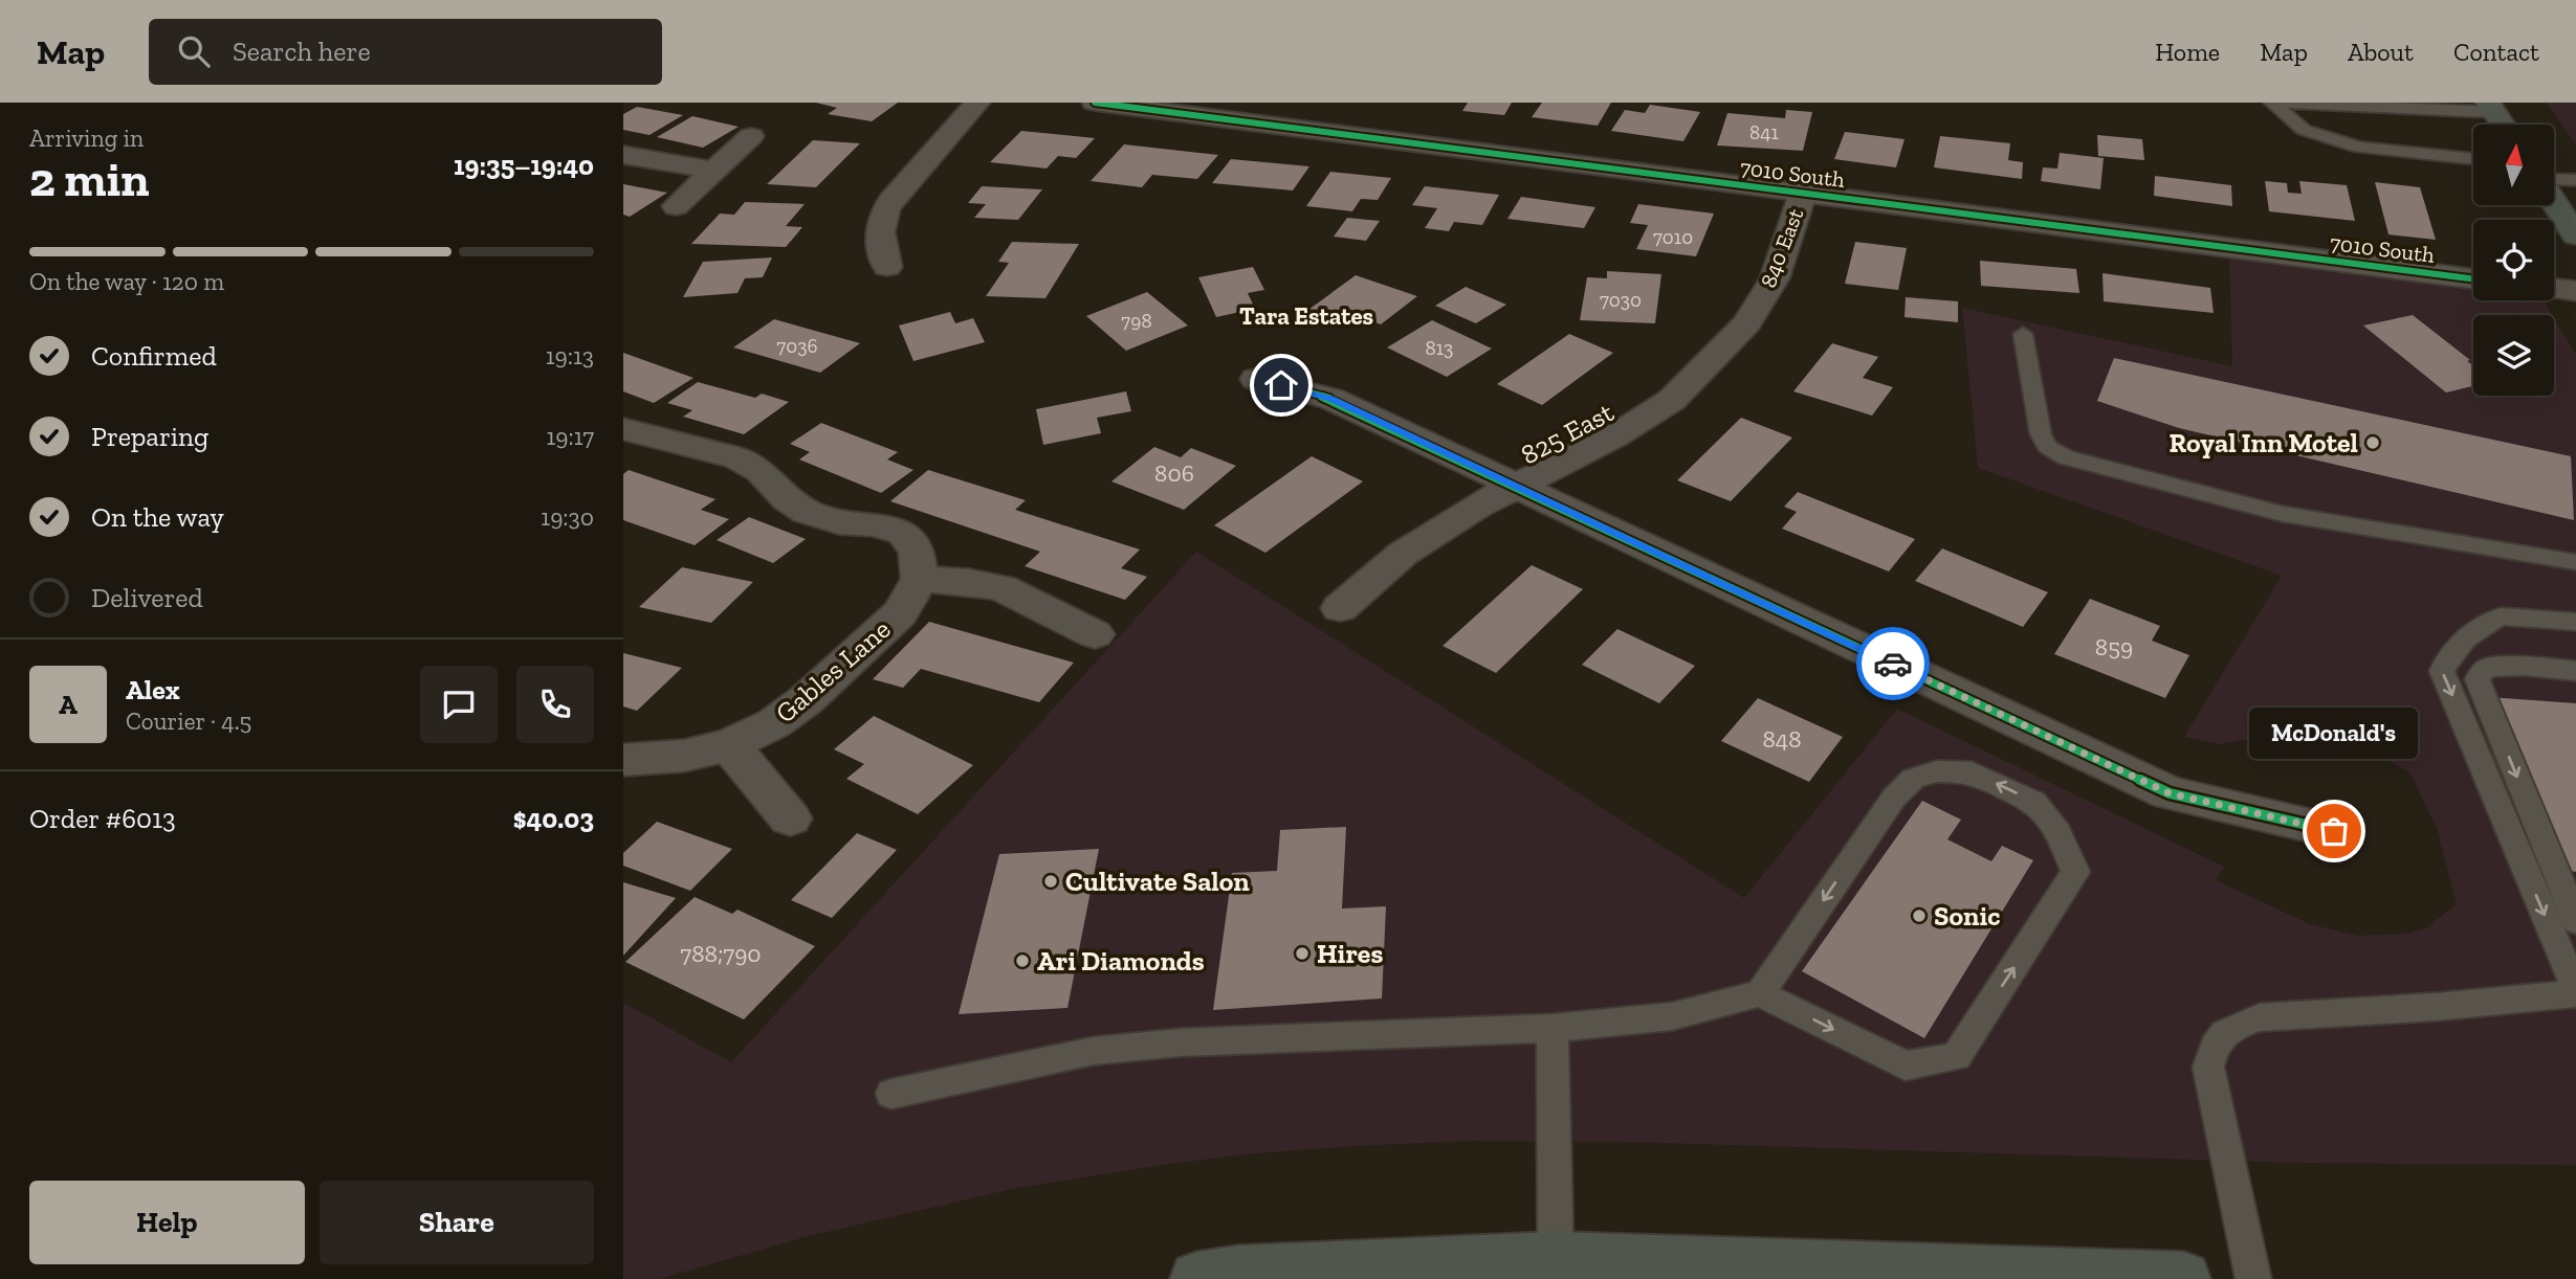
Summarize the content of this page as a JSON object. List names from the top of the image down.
{
  "streets": {
    "street": [
      "7010 South",
      "840 East",
      "825 East",
      "Gables Lane"
    ]
  },
  "crossings": [
    ["7010 South", "840 East"],
    ["840 East", "825 East"]
  ],
  "districts": ["Tara Estates"],
  "places": [
    "Royal Inn Motel",
    "McDonald's",
    "Cultivate Salon",
    "Sonic",
    "Hires",
    "Ari Diamonds"
  ],
  "house_numbers": [
    "841",
    "7010",
    "7030",
    "798",
    "7036",
    "813",
    "806",
    "859",
    "848",
    "788;790"
  ],
  "north": "top",
  "page": {
    "header": "Map",
    "search": "Search here",
    "nav": [
      "Home",
      "Map",
      "About",
      "Contact"
    ],
    "heading": ["2 min", "Arriving in", "19:35–19:40"],
    "panel": [
      "Alex",
      "Courier · 4.5",
      "Order #6013",
      "$40.03"
    ],
    "bar": "On the way · 120 m",
    "list": [
      ["Confirmed", "19:13"],
      ["Preparing", "19:17"],
      ["On the way", "19:30"],
      "Delivered"
    ],
    "round": "A",
    "bubble": "McDonald's",
    "buttons": ["Help", "Share"]
  }
}
